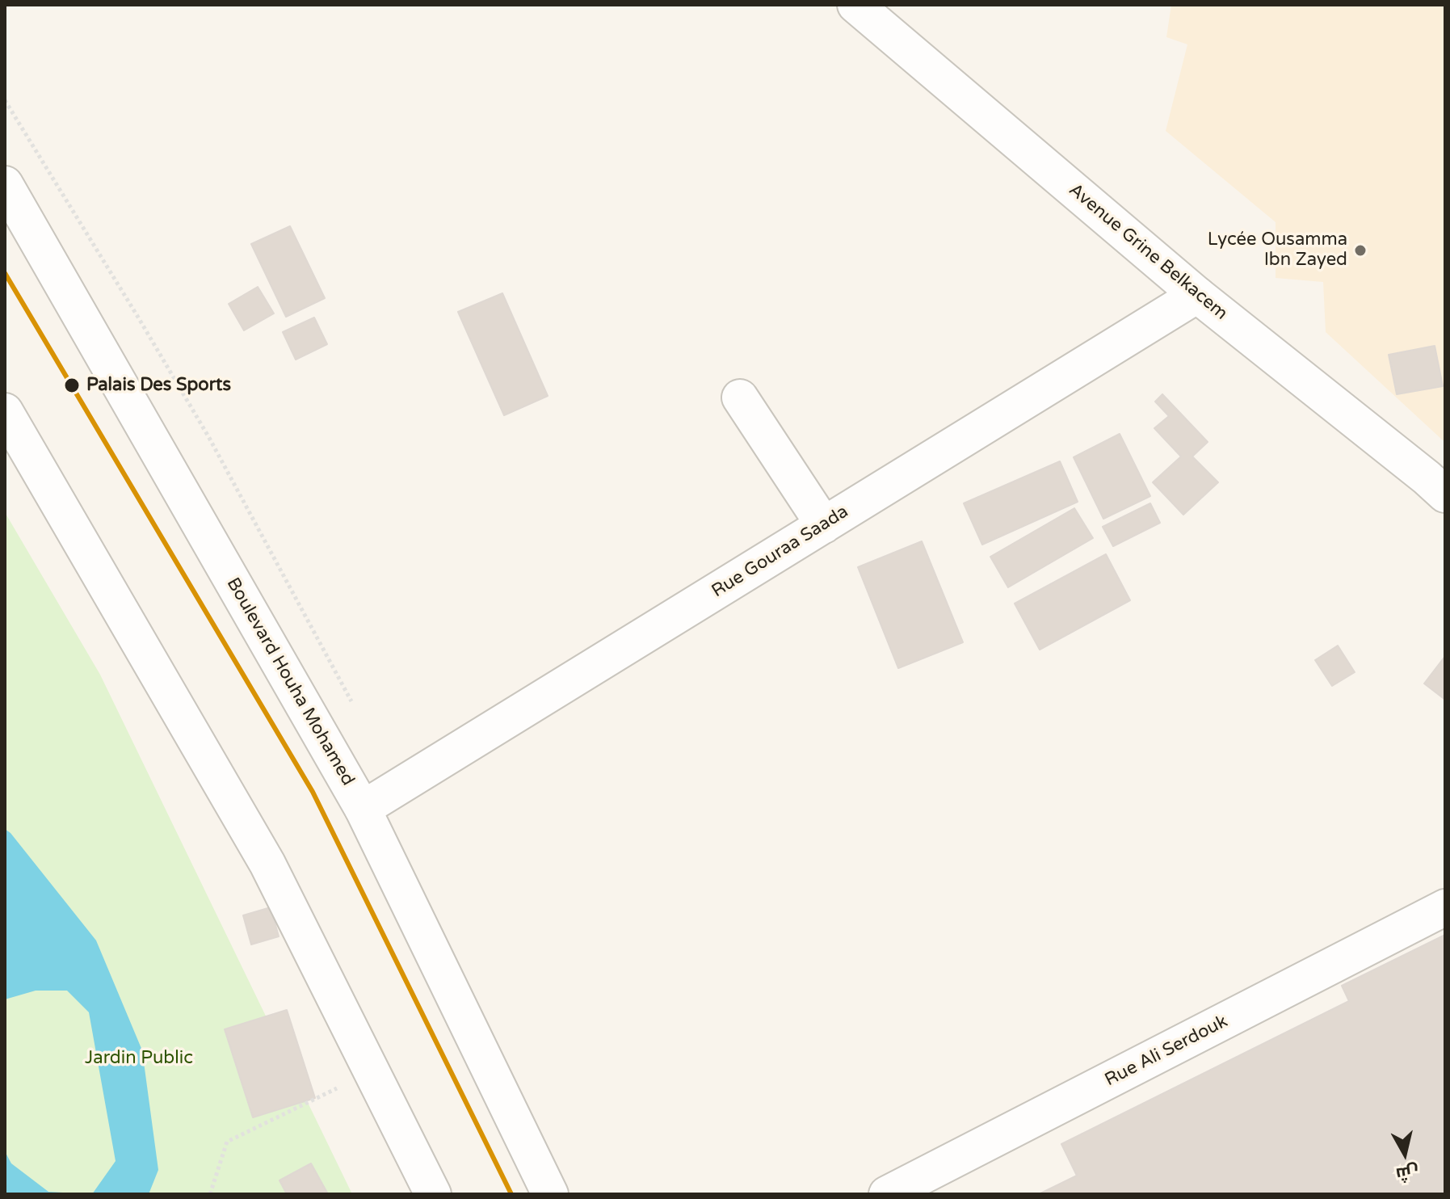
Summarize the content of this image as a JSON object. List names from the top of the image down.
{
  "streets": {
    "street": [
      "Avenue Grine Belkacem",
      "Rue Gouraa Saada",
      "Boulevard Houha Mohamed",
      "Rue Ali Serdouk"
    ]
  },
  "crossings": [
    ["Avenue Grine Belkacem", "Rue Gouraa Saada"],
    ["Rue Gouraa Saada", "Boulevard Houha Mohamed"]
  ],
  "parks": ["Jardin Public"],
  "places": ["Lycée Ousamma Ibn Zayed", "Palais Des Sports"],
  "north": "bottom"
}
